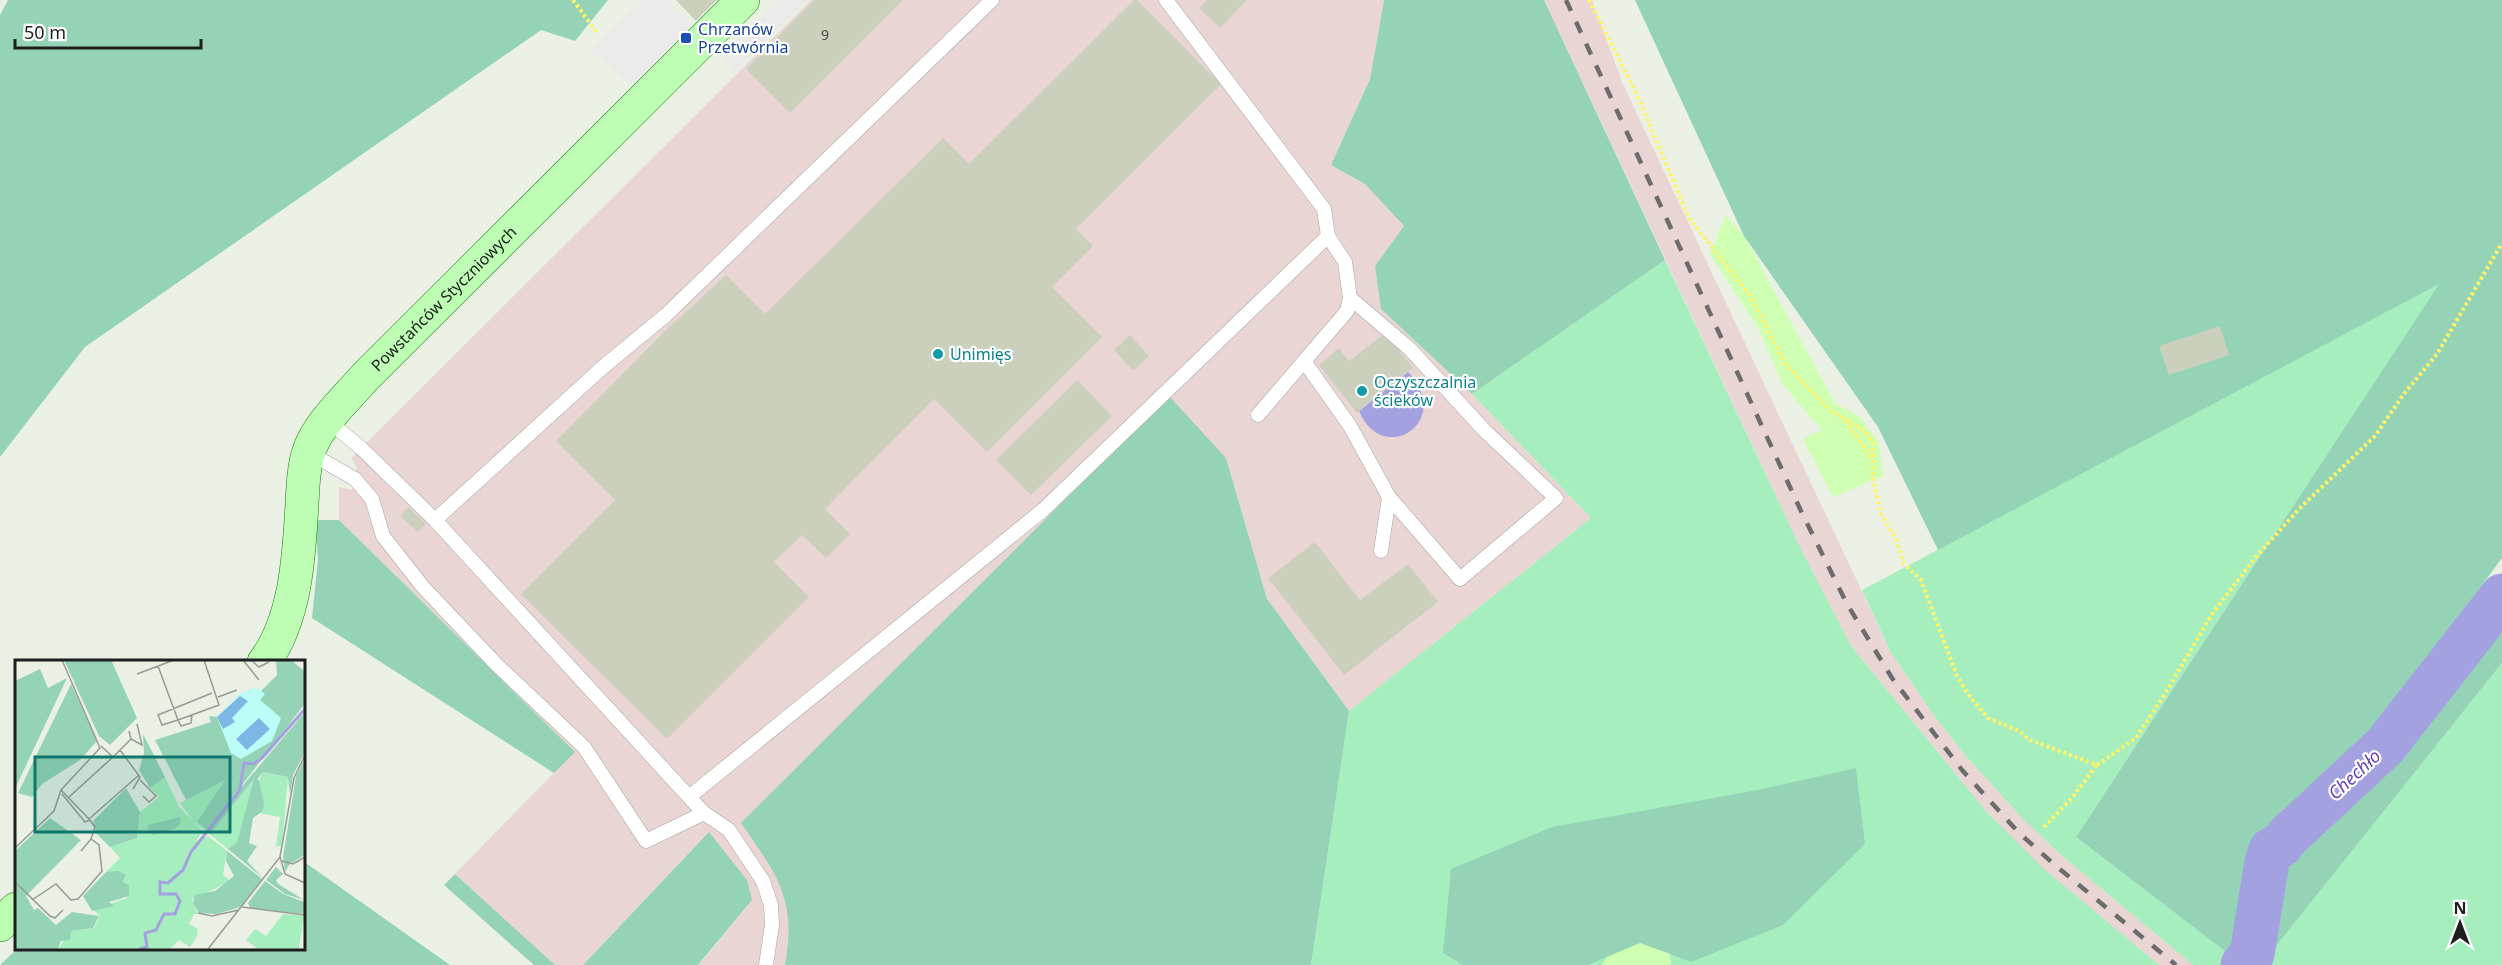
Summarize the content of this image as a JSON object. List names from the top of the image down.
{
  "streets": {
    "street": ["Powstańców Styczniowych"]
  },
  "water": ["Chechło"],
  "places": {
    "transit": ["Chrzanów Przetwórnia"],
    "other": ["Unimięs", "Oczyszczalnia ścieków"]
  },
  "house_numbers": ["9"],
  "scale_bar": "50 m",
  "north": "top"
}
